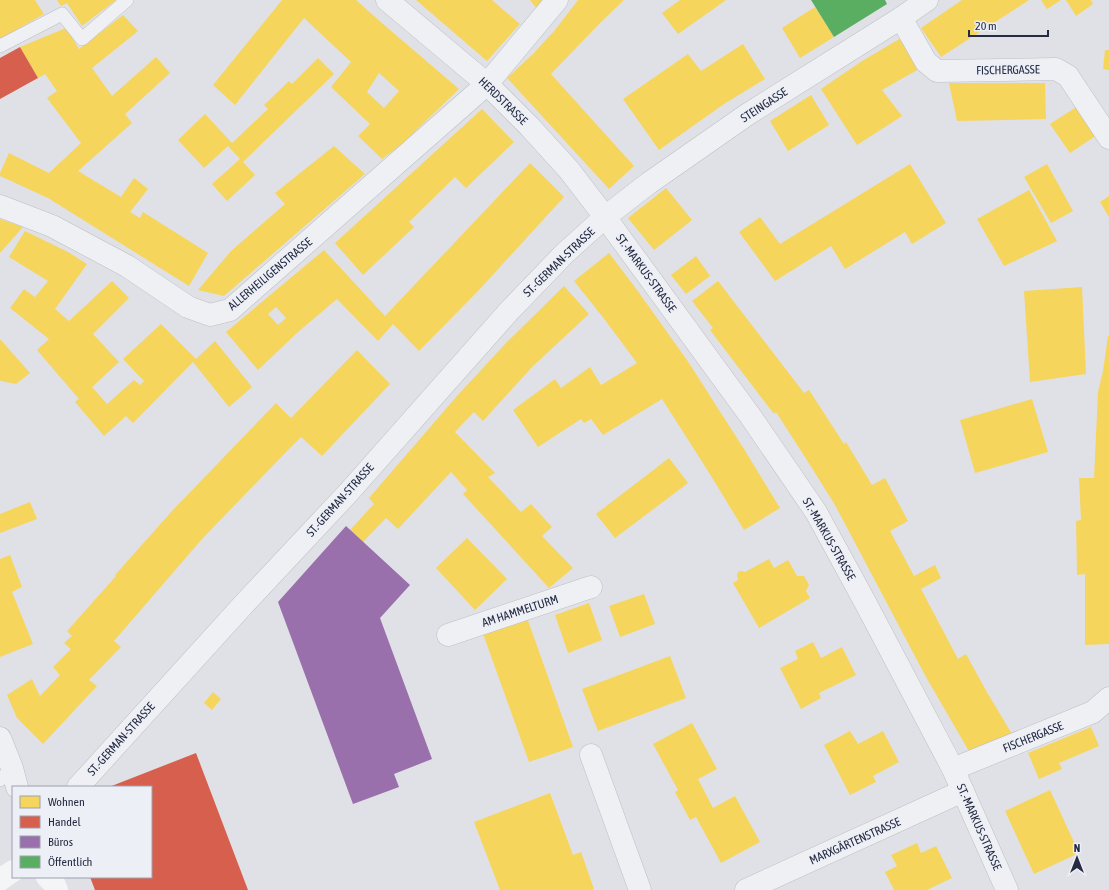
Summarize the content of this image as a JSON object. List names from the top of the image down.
{
  "streets": {
    "street": [
      "FISCHERGASSE",
      "HERDSTRASSE",
      "STEINGASSE",
      "ST.-GERMAN-STRASSE",
      "ST.-MARKUS-STRASSE",
      "ALLERHEILIGENSTRASSE",
      "AM HAMMELTURM",
      "MARXGÄRTENSTRASSE"
    ]
  },
  "crossings": [
    ["FISCHERGASSE", "STEINGASSE"],
    ["FISCHERGASSE", "ST.-MARKUS-STRASSE"],
    ["HERDSTRASSE", "STEINGASSE"],
    ["HERDSTRASSE", "ST.-GERMAN-STRASSE"],
    ["HERDSTRASSE", "ST.-MARKUS-STRASSE"],
    ["HERDSTRASSE", "ALLERHEILIGENSTRASSE"],
    ["STEINGASSE", "ST.-GERMAN-STRASSE"],
    ["STEINGASSE", "ST.-MARKUS-STRASSE"],
    ["ST.-GERMAN-STRASSE", "ST.-MARKUS-STRASSE"],
    ["ST.-MARKUS-STRASSE", "MARXGÄRTENSTRASSE"]
  ],
  "legend": [
    "Wohnen",
    "Handel",
    "Büros",
    "Öffentlich"
  ],
  "scale_bar": "20 m",
  "north": "top"
}
